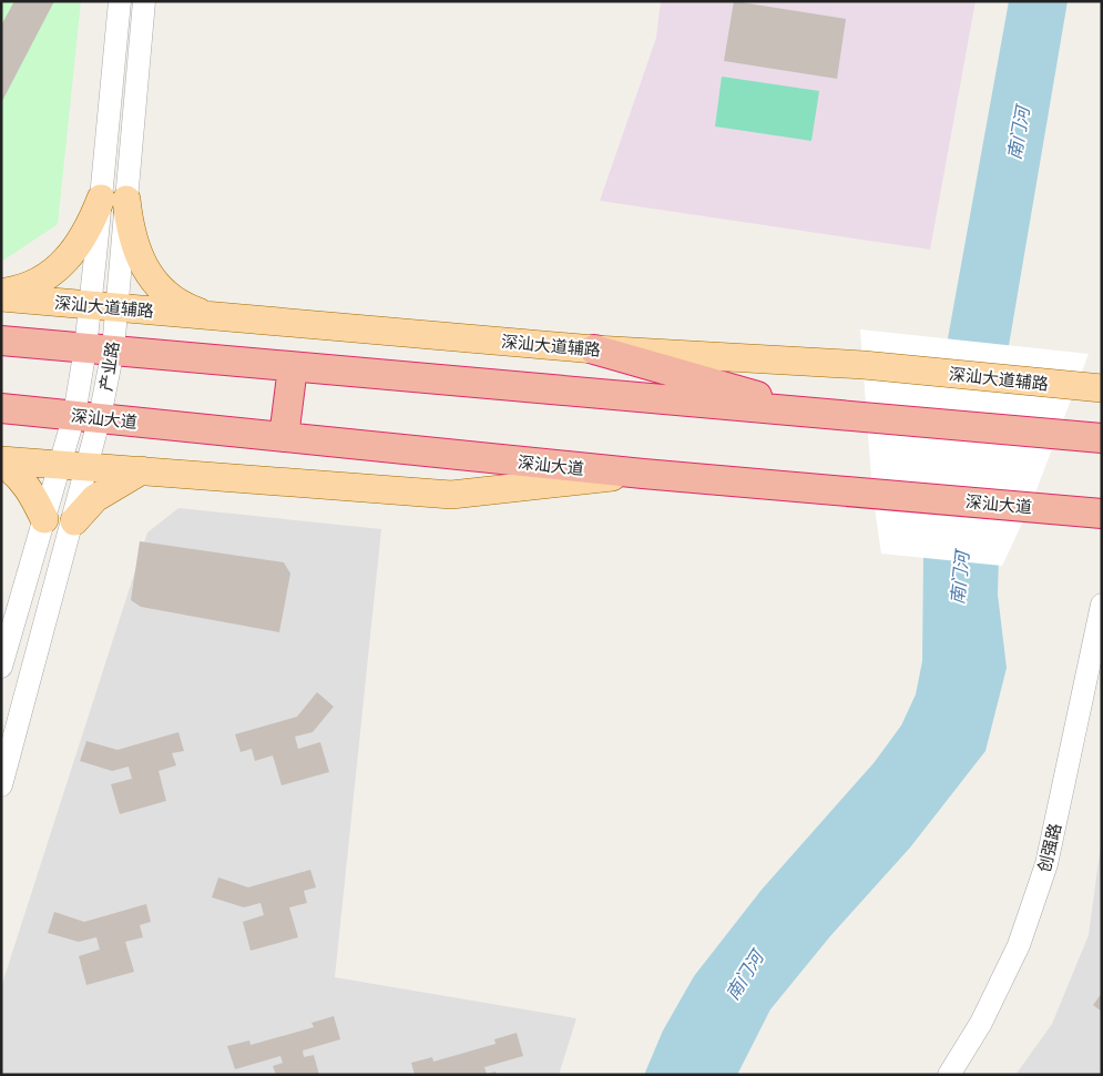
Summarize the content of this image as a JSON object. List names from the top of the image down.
{
  "streets": {
    "highway": ["深汕大道"],
    "main road": ["深汕大道辅路"],
    "street": ["产业路", "创强路"]
  },
  "crossings": [
    ["深汕大道辅路", "产业路"],
    ["产业路", "深汕大道"]
  ],
  "water": ["南门河"]
}
